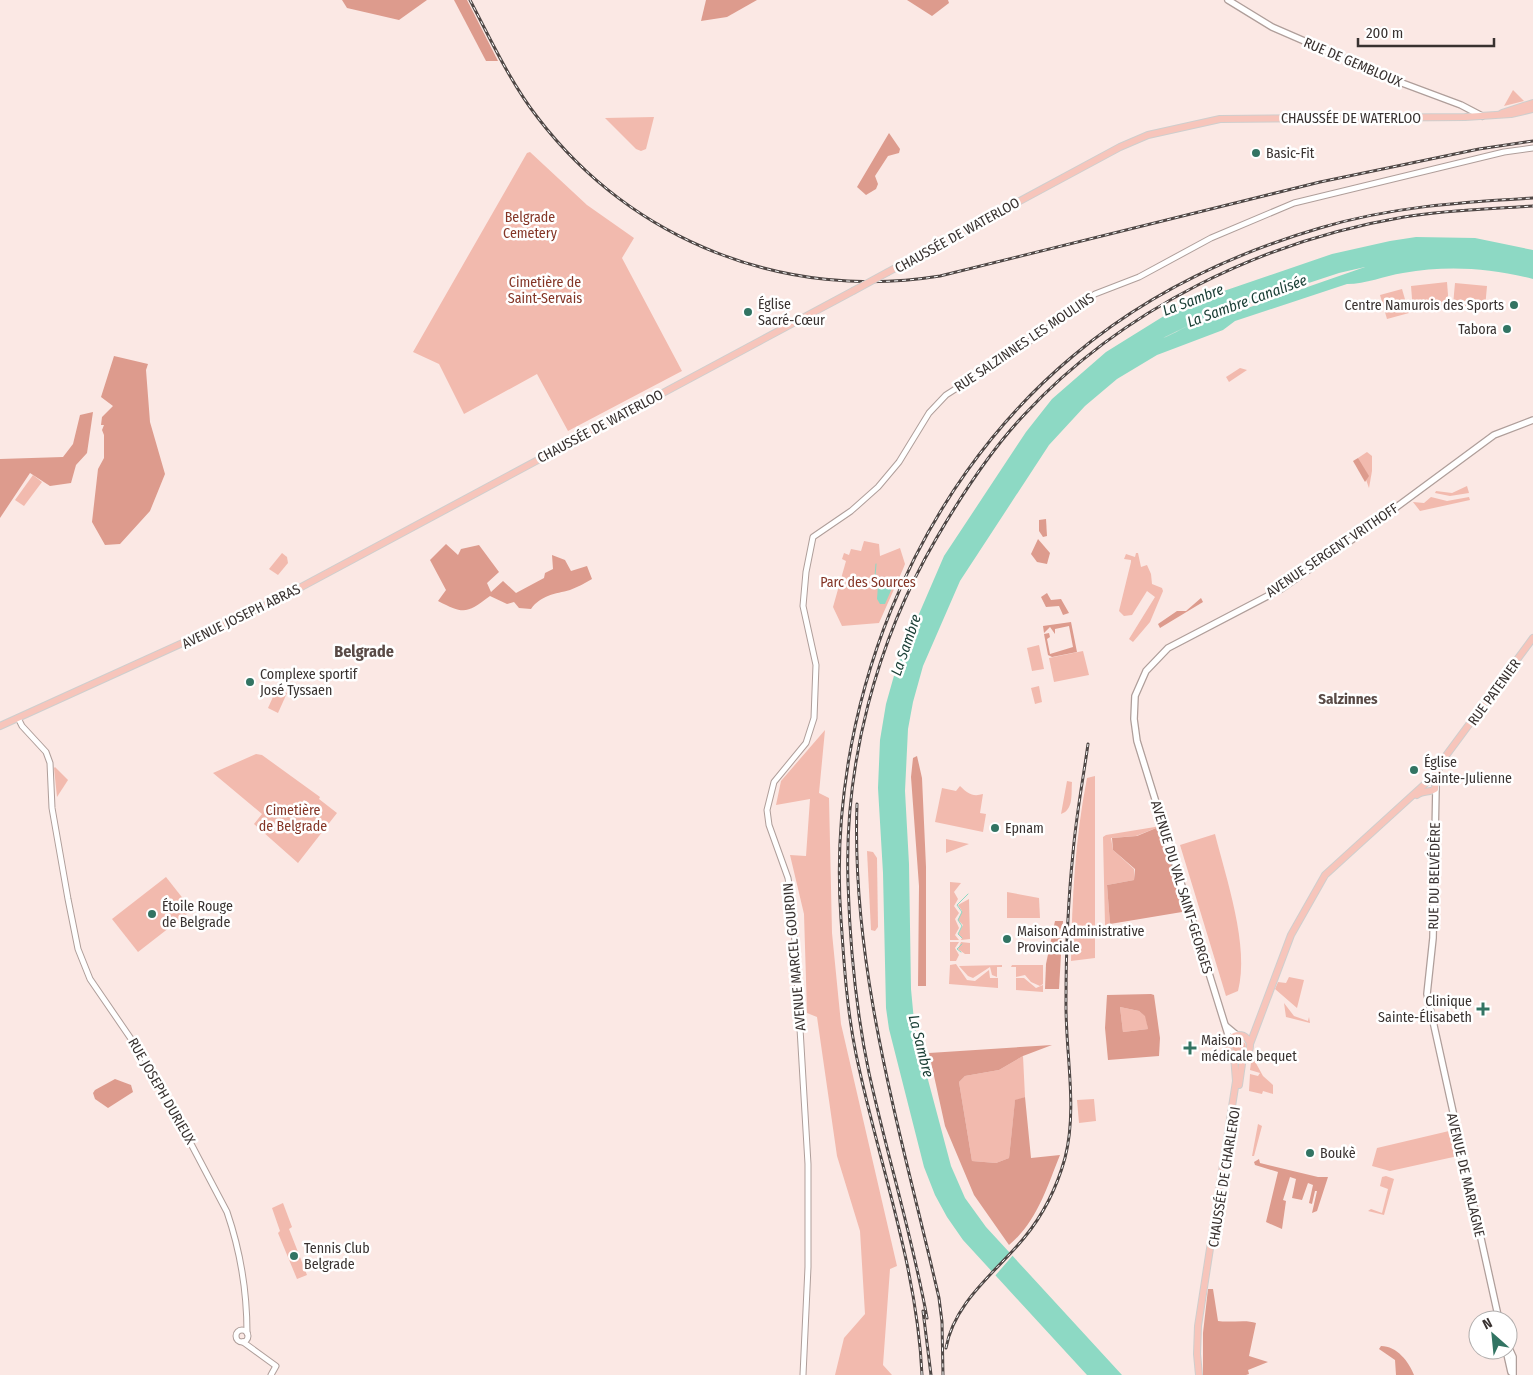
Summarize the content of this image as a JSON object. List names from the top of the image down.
{
  "streets": {
    "main road": [
      "RUE DE GEMBLOUX",
      "CHAUSSÉE DE WATERLOO",
      "AVENUE SERGENT VRITHOFF",
      "AVENUE JOSEPH ABRAS",
      "RUE PATENIER",
      "RUE DU BELVÉDÈRE",
      "AVENUE DU VAL SAINT-GEORGES",
      "AVENUE DE MARLAGNE",
      "CHAUSSÉE DE CHARLEROI"
    ],
    "street": ["RUE SALZINNES LES MOULINS", "AVENUE MARCEL GOURDIN", "RUE JOSEPH DURIEUX"]
  },
  "crossings": [
    ["RUE DE GEMBLOUX", "CHAUSSÉE DE WATERLOO"],
    ["CHAUSSÉE DE WATERLOO", "AVENUE JOSEPH ABRAS"],
    ["RUE SALZINNES LES MOULINS", "AVENUE MARCEL GOURDIN"],
    ["AVENUE SERGENT VRITHOFF", "AVENUE DU VAL SAINT-GEORGES"],
    ["AVENUE JOSEPH ABRAS", "RUE JOSEPH DURIEUX"],
    ["RUE PATENIER", "RUE DU BELVÉDÈRE"],
    ["RUE DU BELVÉDÈRE", "AVENUE DE MARLAGNE"],
    ["AVENUE DU VAL SAINT-GEORGES", "CHAUSSÉE DE CHARLEROI"]
  ],
  "districts": ["Belgrade", "Salzinnes"],
  "water": ["La Sambre", "La Sambre Canalisée"],
  "parks": [
    "Belgrade Cemetery",
    "Cimetière de Saint-Servais",
    "Parc des Sources",
    "Cimetière de Belgrade"
  ],
  "places": {
    "other": [
      "Basic-Fit",
      "Centre Namurois des Sports",
      "Église Sacré-Cœur",
      "Tabora",
      "Complexe sportif José Tyssaen",
      "Église Sainte-Julienne",
      "Epnam",
      "Étoile Rouge de Belgrade",
      "Maison Administrative Provinciale",
      "Boukè",
      "Tennis Club Belgrade"
    ],
    "health": ["Clinique Sainte-Élisabeth", "Maison médicale bequet"]
  },
  "scale_bar": "200 m",
  "north": "top left"
}
